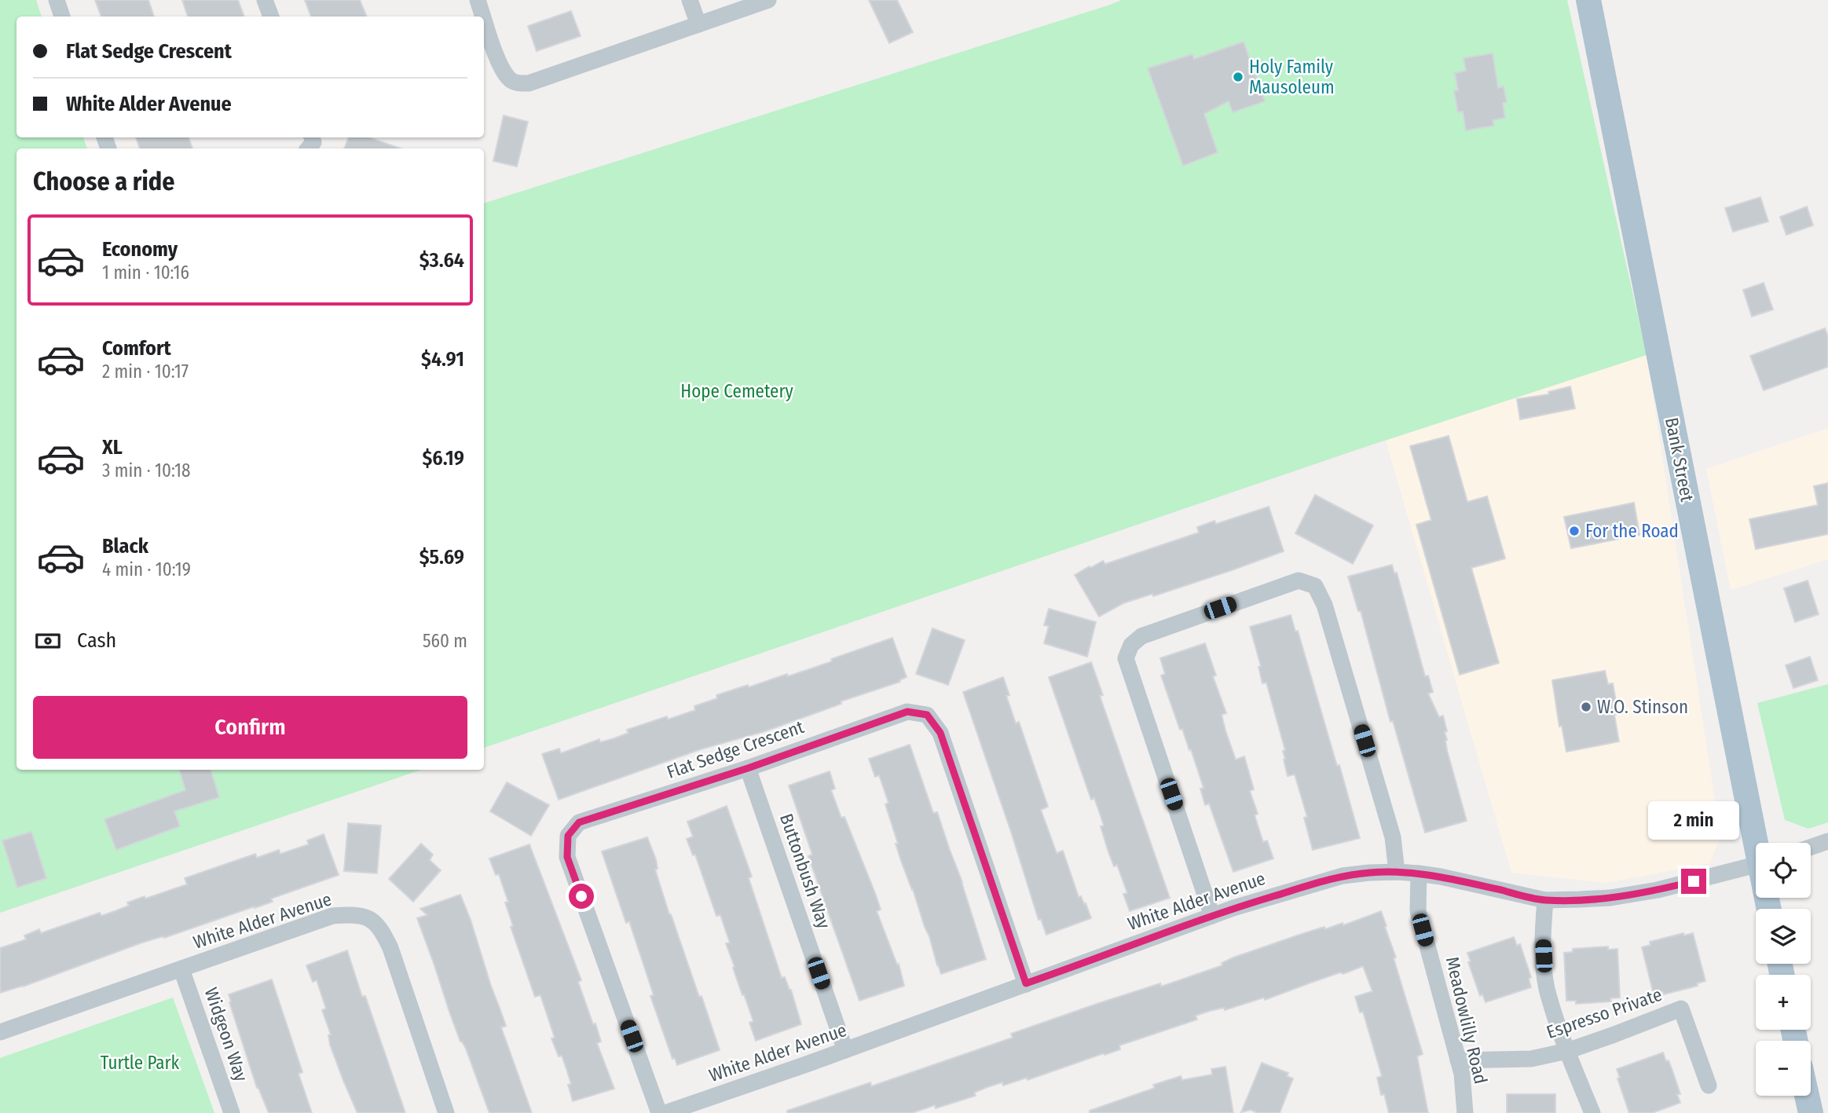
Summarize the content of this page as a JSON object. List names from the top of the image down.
{
  "streets": {
    "main road": ["Bank Street"],
    "street": [
      "Flat Sedge Crescent",
      "Buttonbush Way",
      "White Alder Avenue",
      "Espresso Private",
      "Meadowlilly Road",
      "Widgeon Way"
    ]
  },
  "crossings": [
    ["Flat Sedge Crescent", "Buttonbush Way"],
    ["Flat Sedge Crescent", "White Alder Avenue"],
    ["Buttonbush Way", "White Alder Avenue"],
    ["White Alder Avenue", "Meadowlilly Road"],
    ["White Alder Avenue", "Widgeon Way"],
    ["Espresso Private", "Meadowlilly Road"]
  ],
  "parks": ["Hope Cemetery", "Turtle Park"],
  "places": ["Holy Family Mausoleum", "For the Road", "W.O. Stinson"],
  "page": {
    "banner": ["Flat Sedge Crescent", "White Alder Avenue"],
    "heading": "Choose a ride",
    "list": [
      {
        "name": "Economy",
        "note": "1 min · 10:16",
        "value": "$3.64"
      },
      {
        "name": "Comfort",
        "note": "2 min · 10:17",
        "value": "$4.91"
      },
      {
        "name": "XL",
        "note": "3 min · 10:18",
        "value": "$6.19"
      },
      {
        "name": "Black",
        "note": "4 min · 10:19",
        "value": "$5.69"
      }
    ],
    "pay": ["Cash", "560 m"],
    "buttons": "Confirm",
    "bubble": "2 min",
    "map_buttons": ["+", "−"]
  }
}
